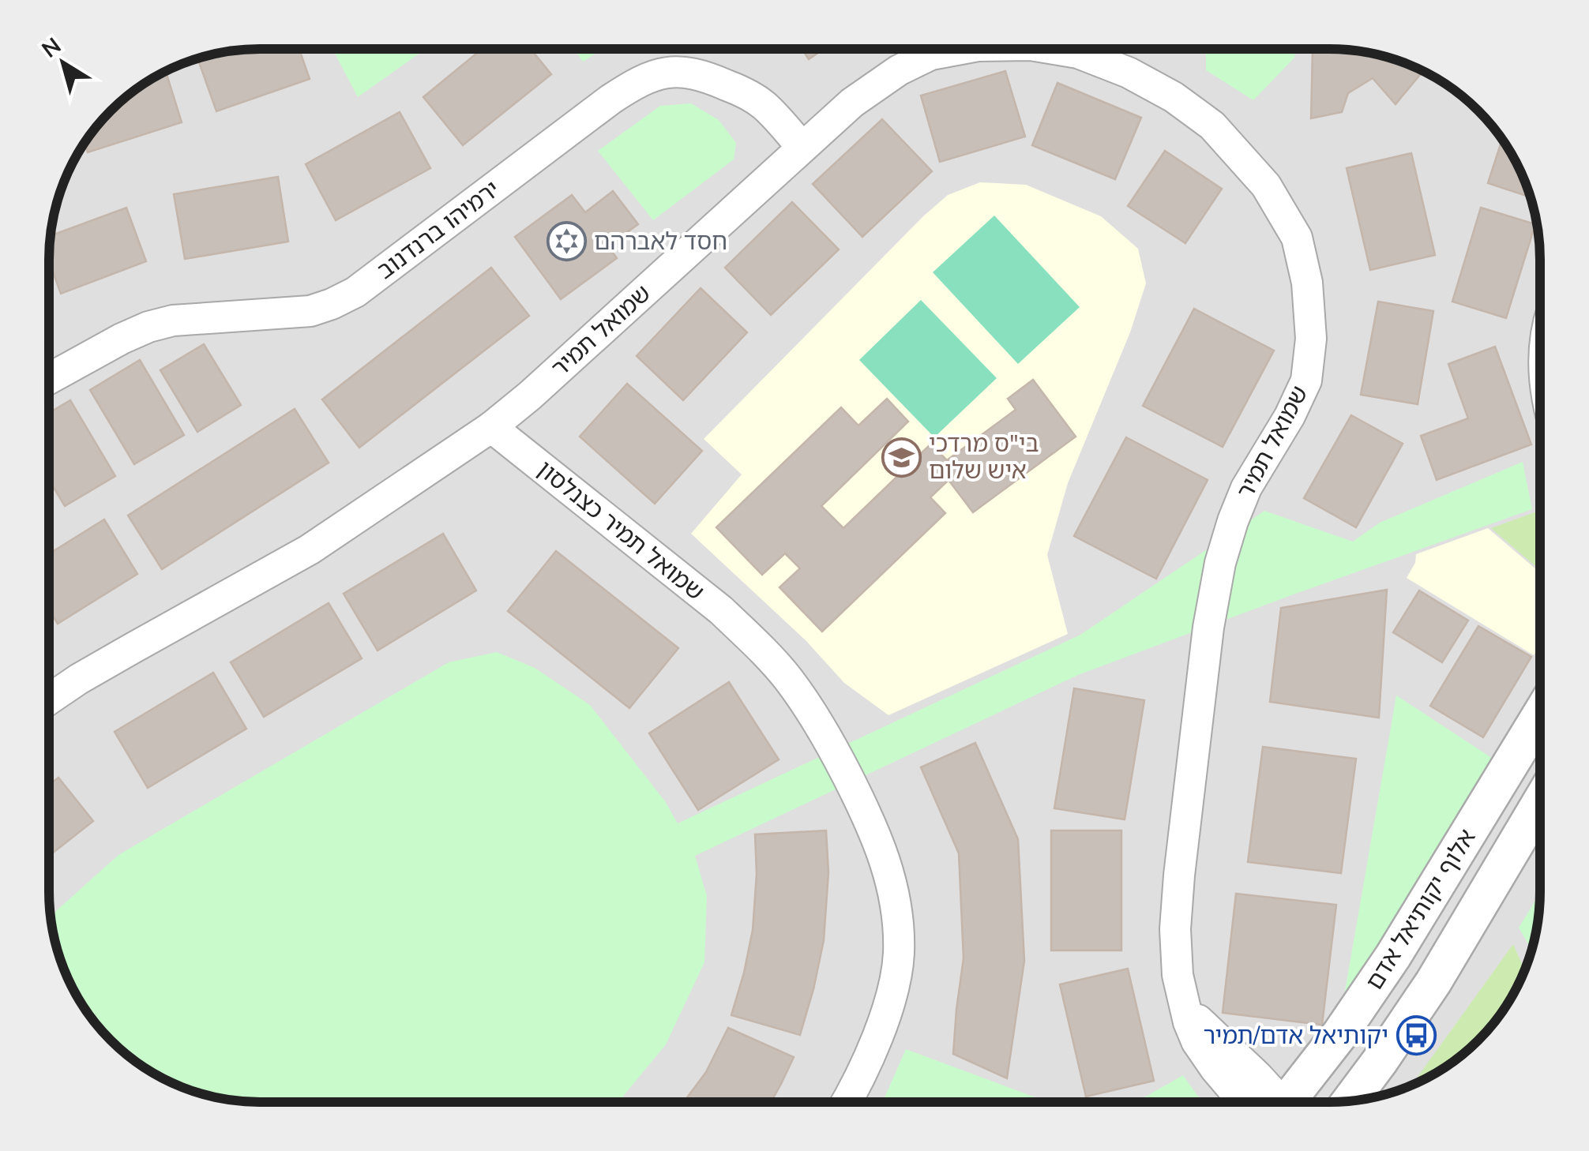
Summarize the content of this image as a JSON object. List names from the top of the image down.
{
  "streets": {
    "street": [
      "ירמיהו ברנדנוב",
      "שמואל תמיר",
      "שמואל תמיר כצנלסון",
      "אלוף יקותיאל אדם"
    ]
  },
  "crossings": [
    ["ירמיהו ברנדנוב", "שמואל תמיר"],
    ["שמואל תמיר", "שמואל תמיר כצנלסון"]
  ],
  "places": {
    "synagogue": ["חסד לאברהם"],
    "school or university": ["בי\"ס מרדכי איש שלום"],
    "bus stop": ["יקותיאל אדם/תמיר"]
  },
  "north": "top left"
}
